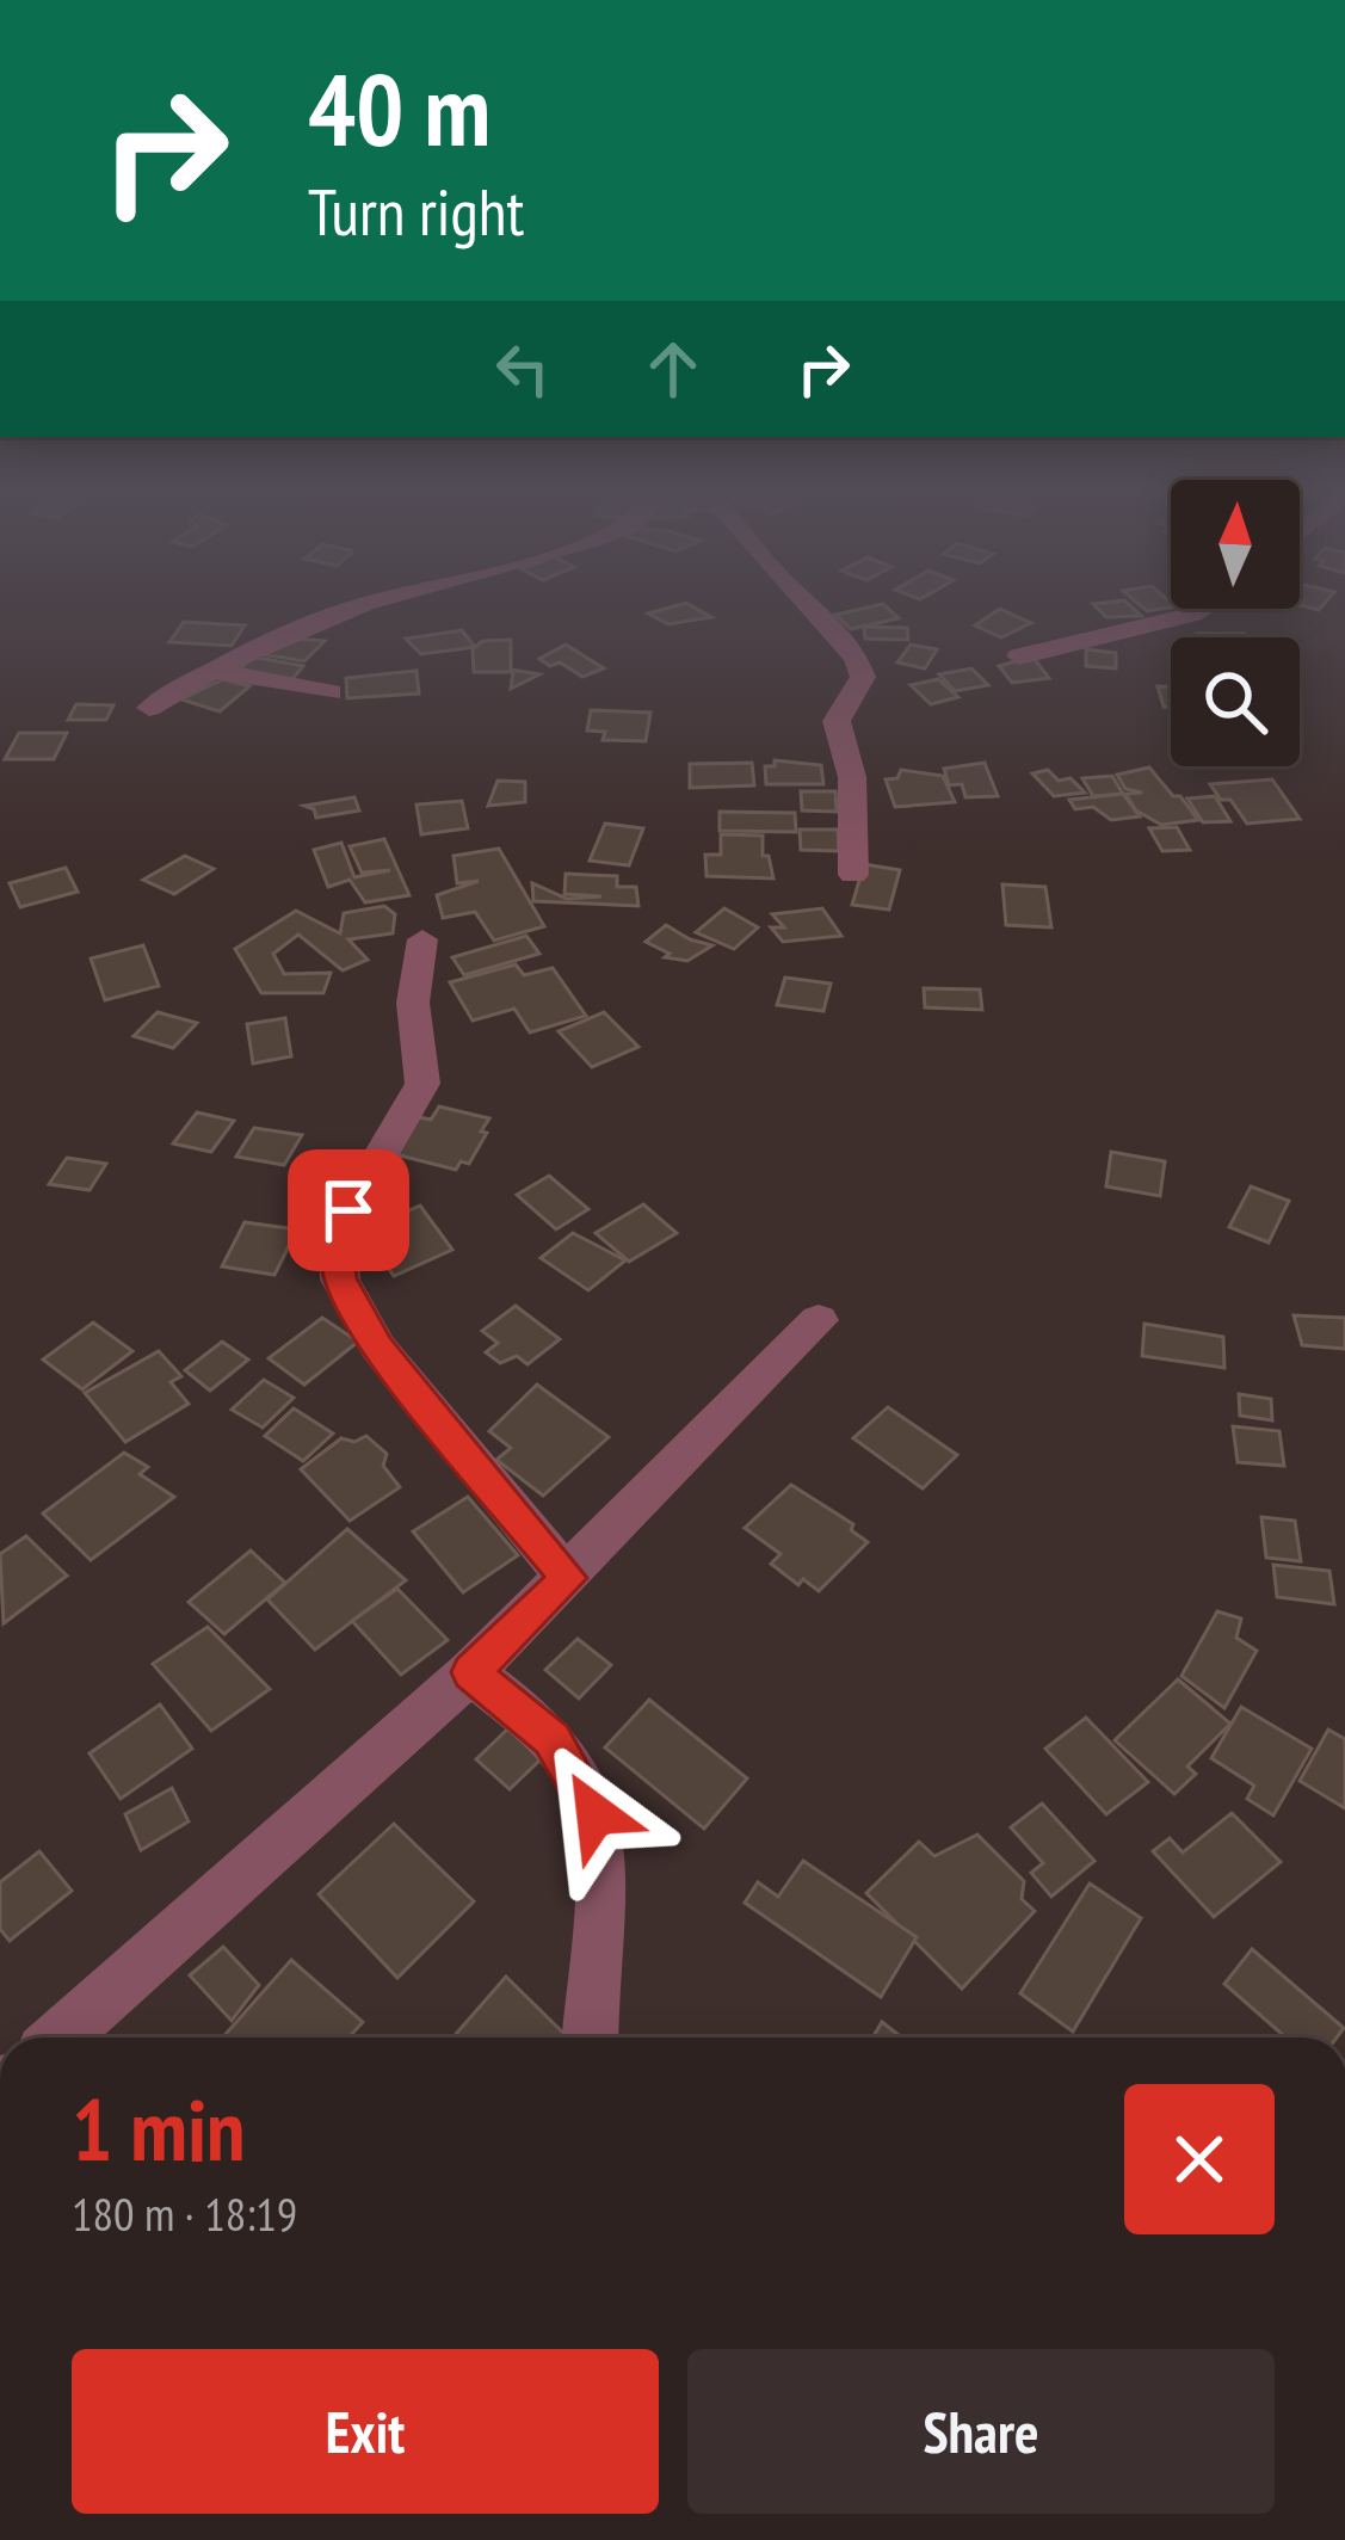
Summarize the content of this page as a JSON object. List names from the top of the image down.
{
  "north": "top",
  "page": {
    "turn": ["40 m", "Turn right"],
    "heading": ["1 min", "180 m · 18:19"],
    "buttons": ["Exit", "Share"]
  }
}
